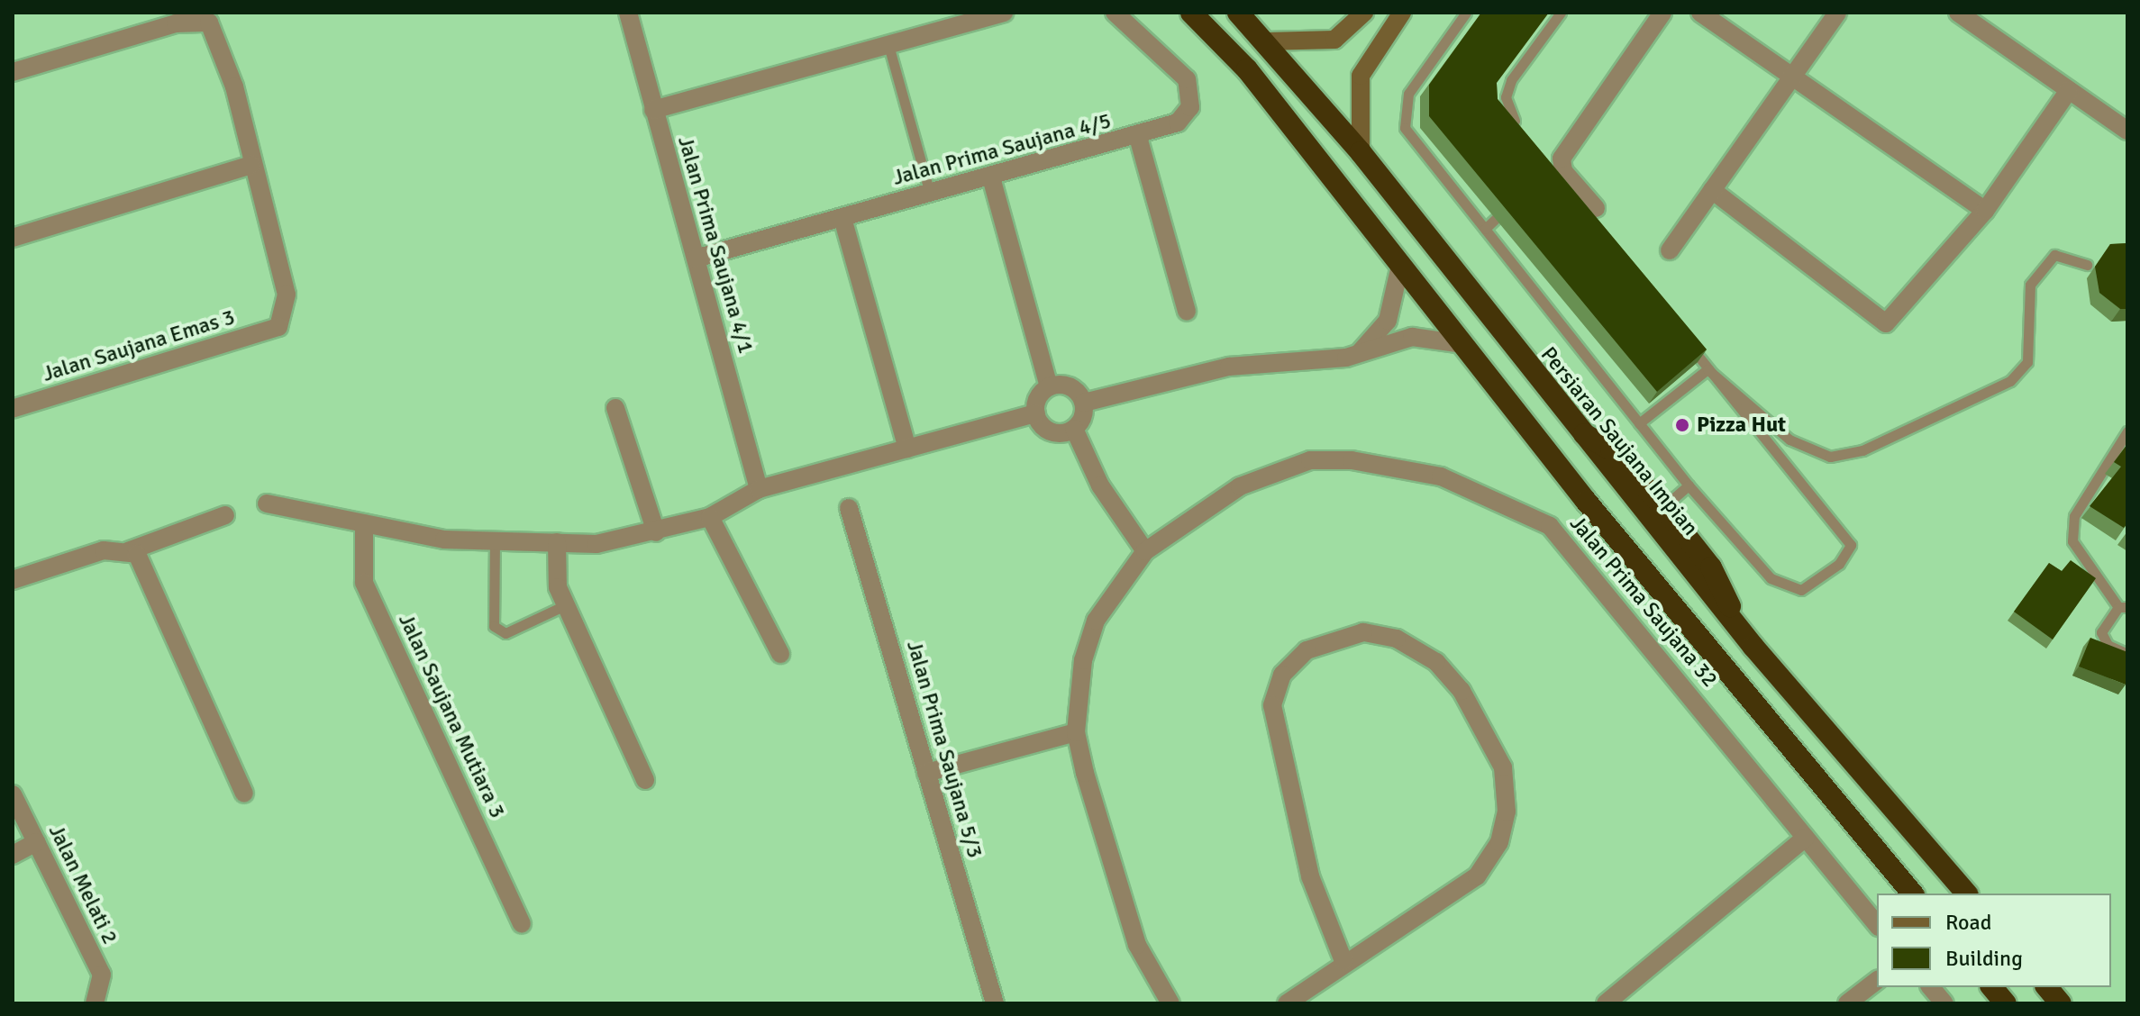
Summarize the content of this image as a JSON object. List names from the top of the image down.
{
  "streets": {
    "highway": ["Persiaran Saujana Impian"],
    "street": [
      "Jalan Prima Saujana 4/5",
      "Jalan Prima Saujana 4/1",
      "Jalan Saujana Emas 3",
      "Jalan Prima Saujana 32",
      "Jalan Saujana Mutiara 3",
      "Jalan Prima Saujana 5/3",
      "Jalan Melati 2"
    ]
  },
  "crossings": [
    ["Jalan Prima Saujana 4/5", "Jalan Prima Saujana 4/1"]
  ],
  "places": ["Pizza Hut"],
  "legend": ["Road", "Building"]
}
